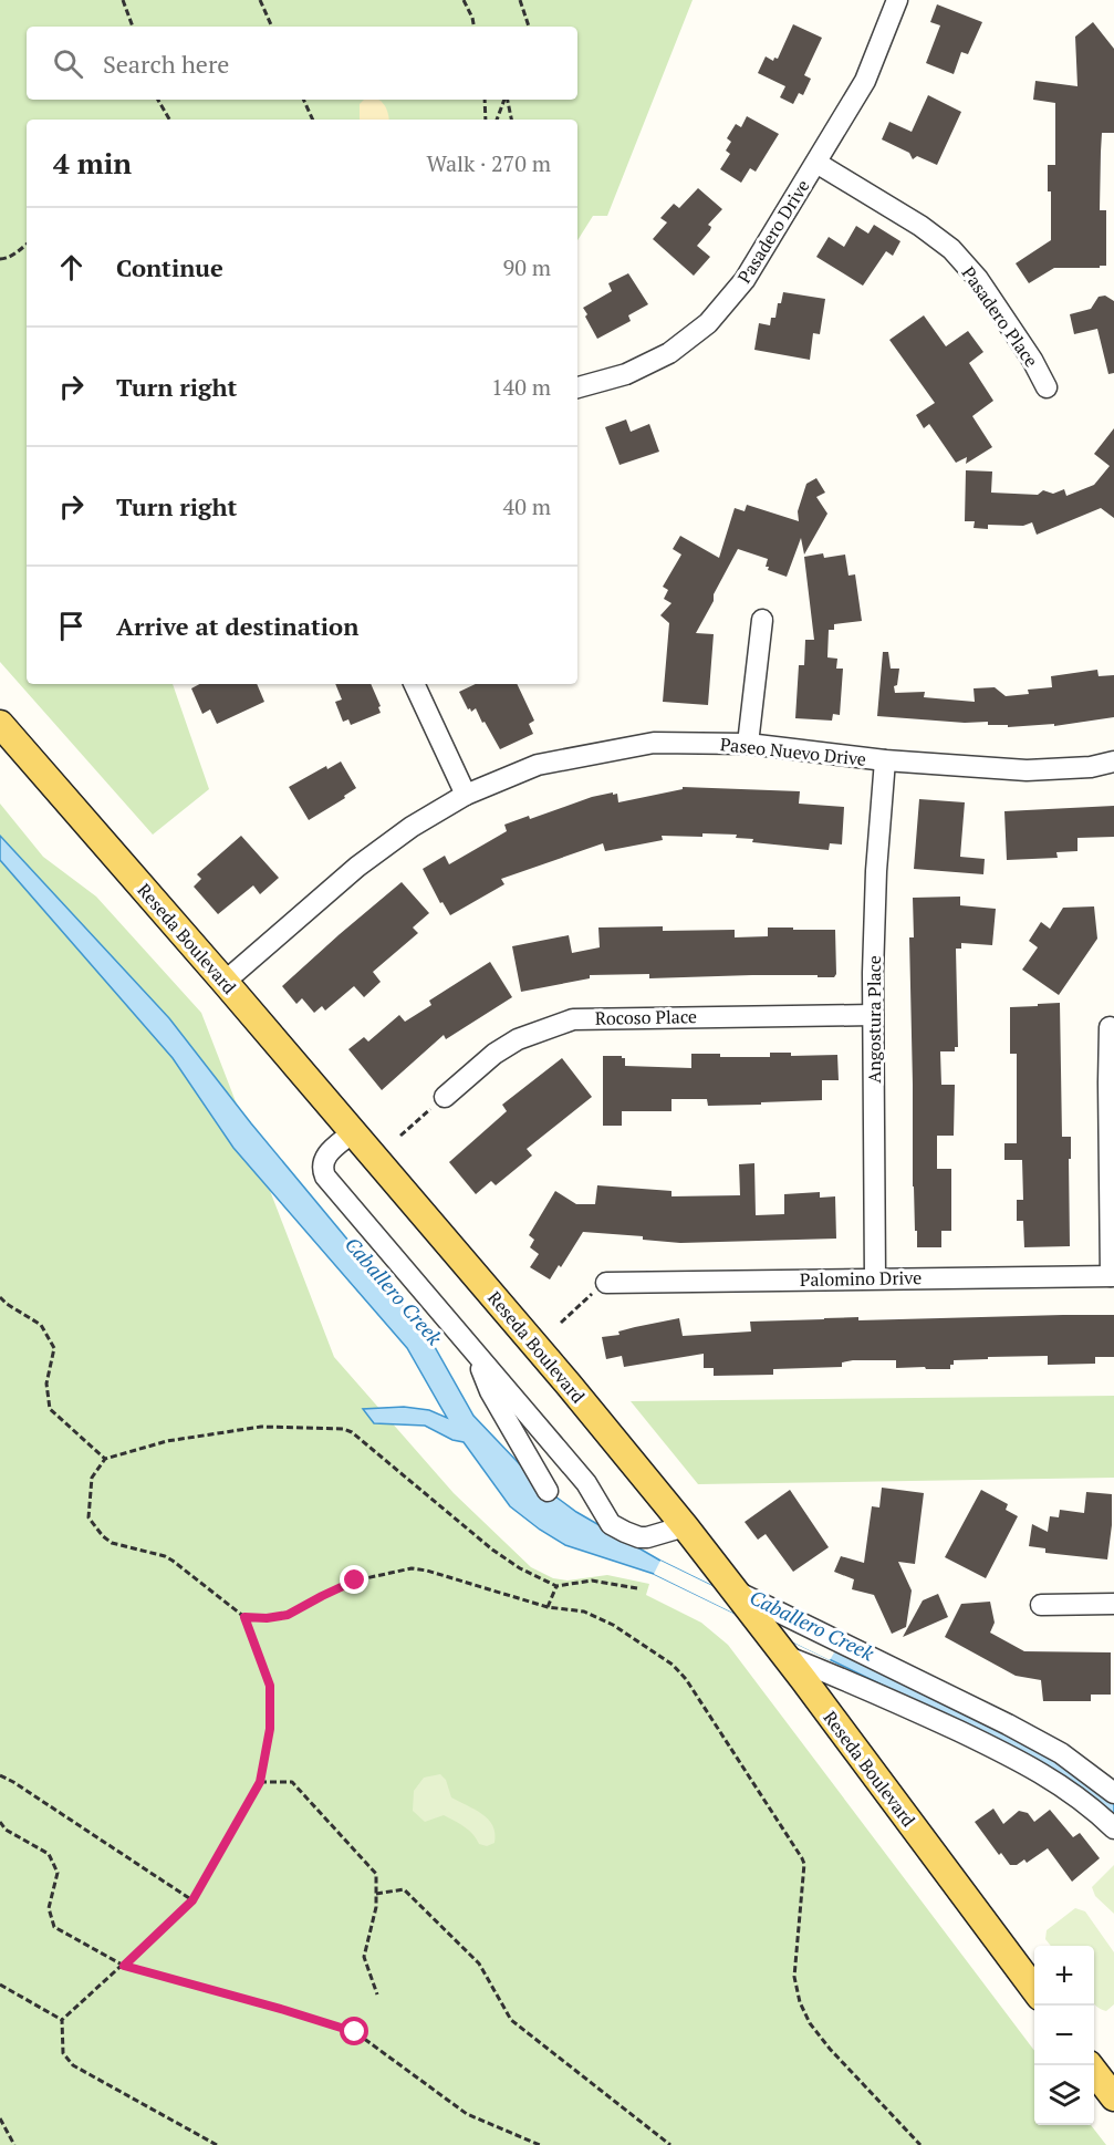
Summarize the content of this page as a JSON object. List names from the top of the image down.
{
  "streets": {
    "main road": ["Reseda Boulevard"],
    "street": [
      "Pasadero Drive",
      "Pasadero Place",
      "Paseo Nuevo Drive",
      "Rocoso Place",
      "Angostura Place",
      "Palomino Drive"
    ]
  },
  "crossings": [
    ["Pasadero Drive", "Pasadero Place"],
    ["Paseo Nuevo Drive", "Reseda Boulevard"],
    ["Paseo Nuevo Drive", "Angostura Place"],
    ["Rocoso Place", "Angostura Place"],
    ["Angostura Place", "Palomino Drive"]
  ],
  "water": ["Caballero Creek"],
  "page": {
    "search": "Search here",
    "heading": ["4 min", "Walk · 270 m"],
    "list": [
      ["Continue", "90 m"],
      ["Turn right", "140 m"],
      ["Turn right", "40 m"],
      "Arrive at destination"
    ],
    "map_buttons": ["+", "−"]
  }
}
